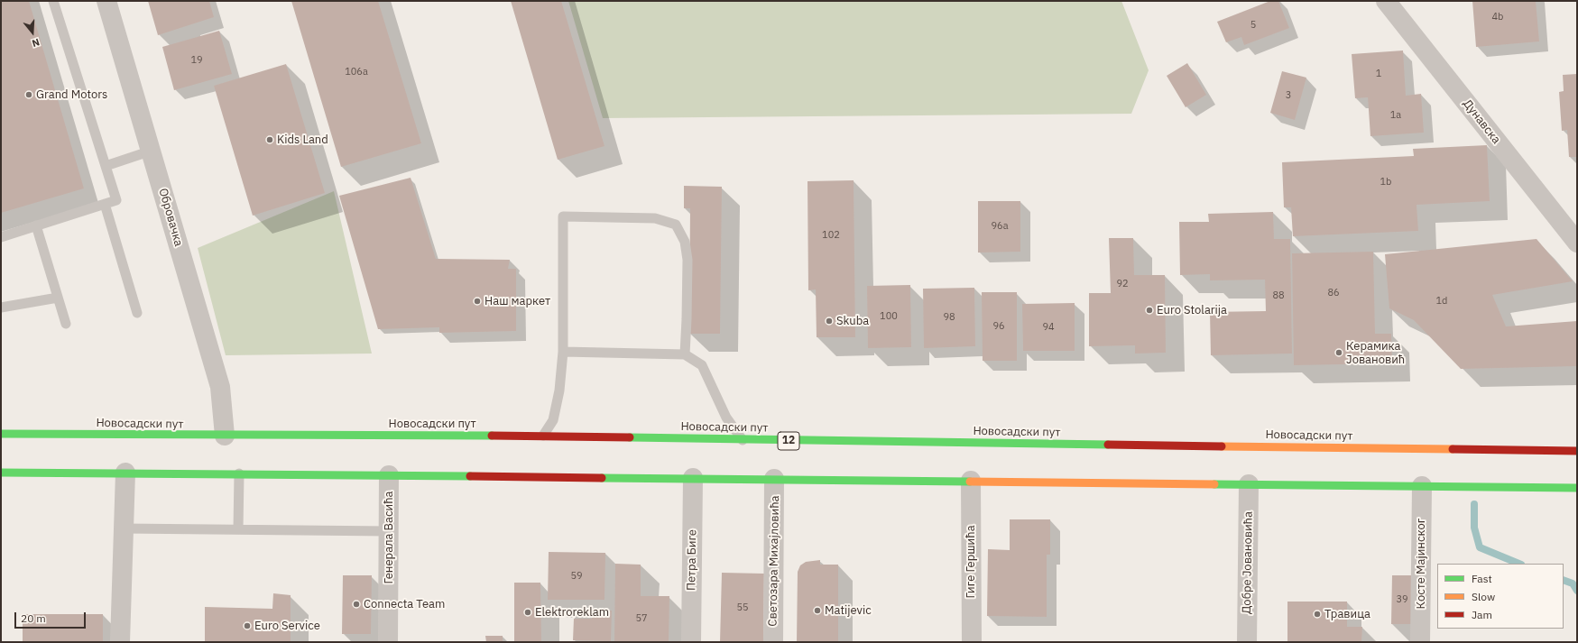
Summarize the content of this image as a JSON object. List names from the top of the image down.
{
  "streets": {
    "main road": ["Новосадски пут", "12"],
    "street": [
      "Дунавска",
      "Обровачка",
      "Генерала Васића",
      "Петра Биге",
      "Светозара Михајловића",
      "Гиге Гершића",
      "Добре Јовановића",
      "Косте Мајинског"
    ]
  },
  "crossings": [
    ["Обровачка", "Новосадски пут"]
  ],
  "places": [
    "Grand Motors",
    "Kids Land",
    "Наш маркет",
    "Euro Stolarija",
    "Skuba",
    "Керамика Јовановић",
    "Connecta Team",
    "Matijevic",
    "Elektroreklam",
    "Травица",
    "Euro Service"
  ],
  "house_numbers": [
    "4b",
    "5",
    "19",
    "106a",
    "1",
    "3",
    "1a",
    "1b",
    "96a",
    "102",
    "92",
    "86",
    "88",
    "1d",
    "100",
    "98",
    "96",
    "94",
    "59",
    "39",
    "55",
    "57"
  ],
  "legend": ["Fast", "Slow", "Jam"],
  "scale_bar": "20 m",
  "north": "bottom"
}
